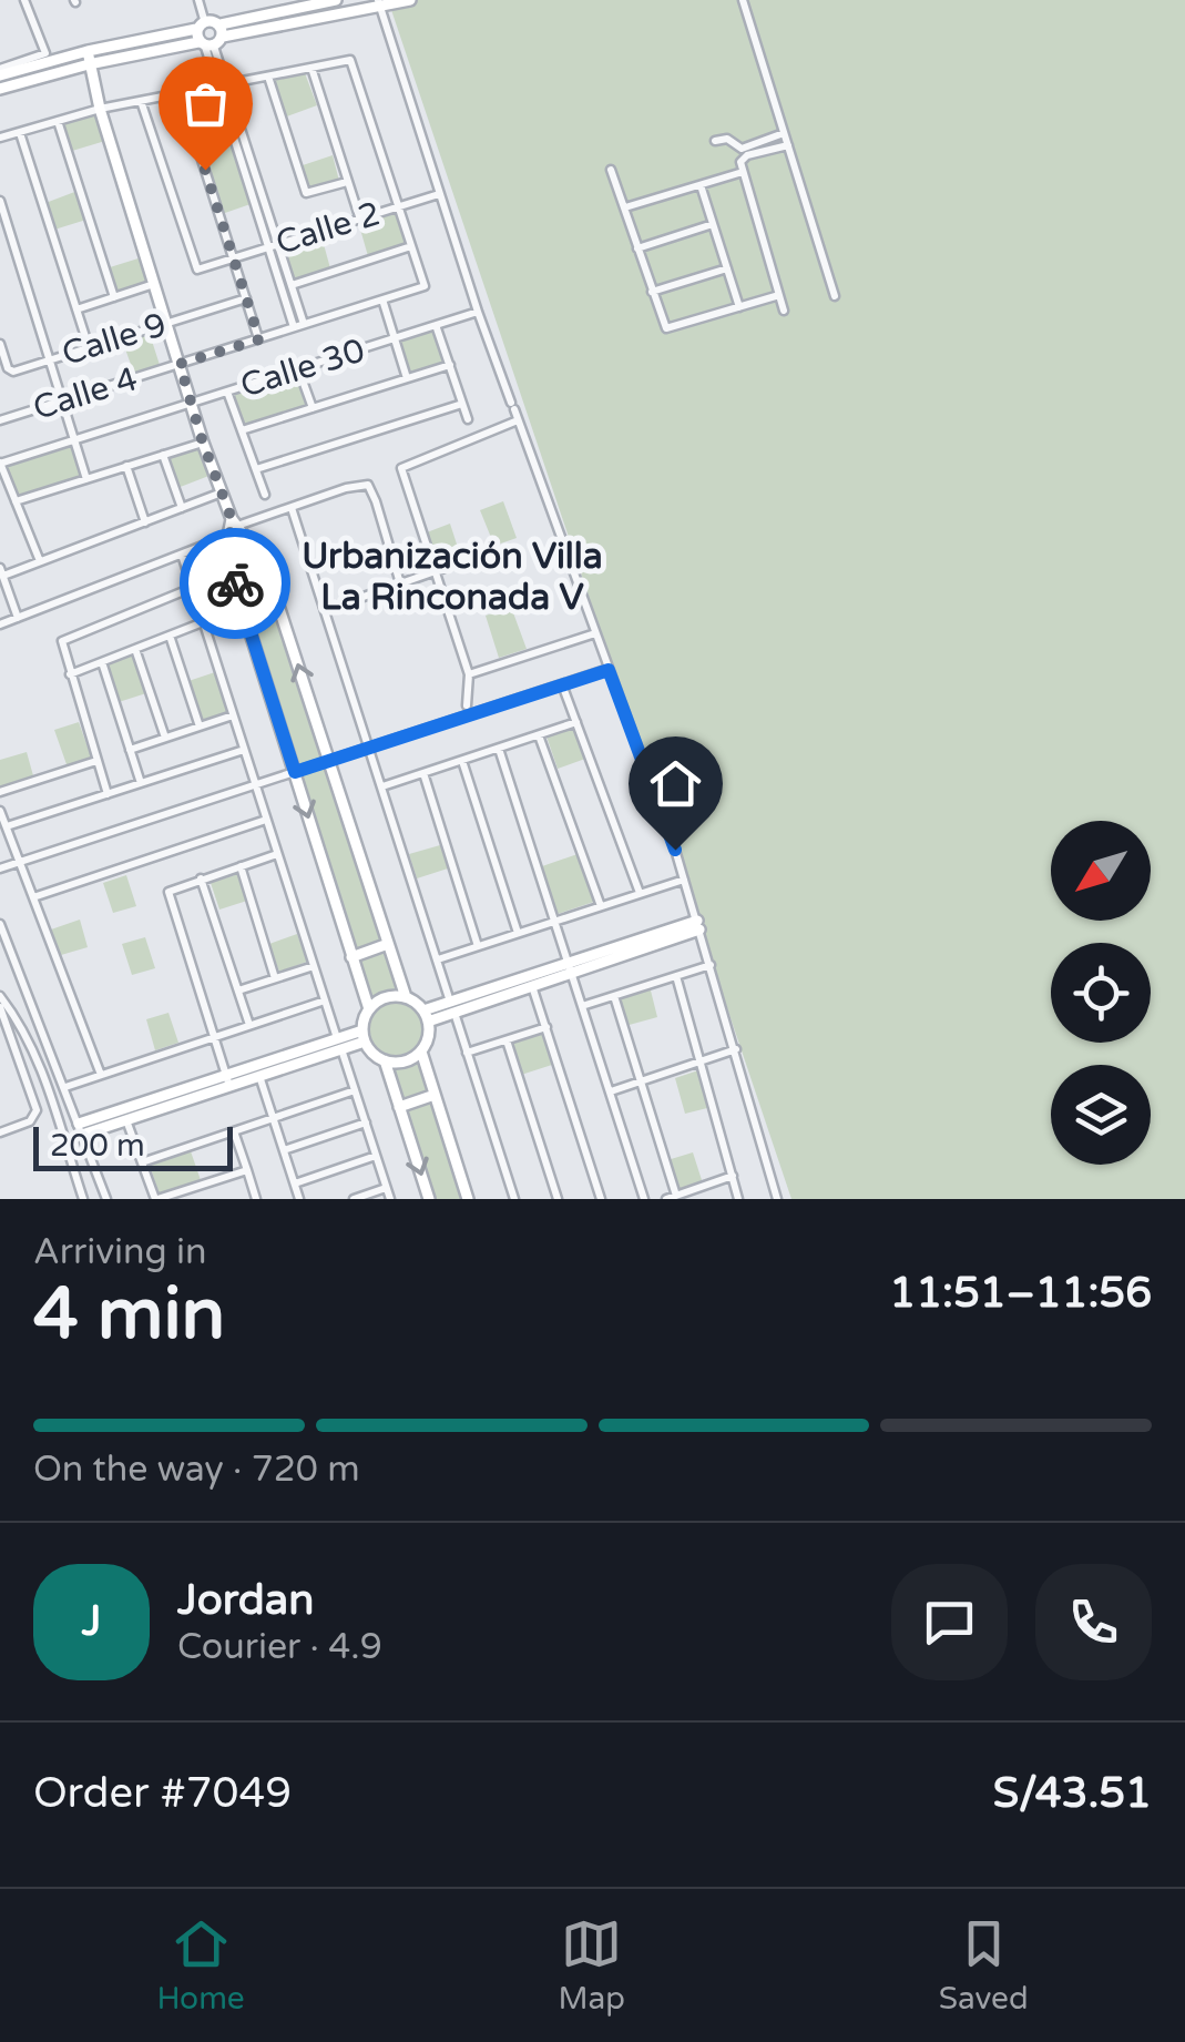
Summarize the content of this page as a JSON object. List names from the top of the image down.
{
  "streets": {
    "street": [
      "Calle 2",
      "Calle 9",
      "Calle 30",
      "Calle 4"
    ]
  },
  "districts": ["Urbanización Villa La Rinconada V"],
  "scale_bar": "200 m",
  "north": "bottom left",
  "page": {
    "scale": "200 m",
    "heading": ["4 min", "Arriving in", "11:51–11:56"],
    "panel": [
      "Jordan",
      "Courier · 4.9",
      "Order #7049",
      "S/43.51"
    ],
    "bar": "On the way · 720 m",
    "round": "J",
    "tabs": ["Home", "Map", "Saved"]
  }
}
